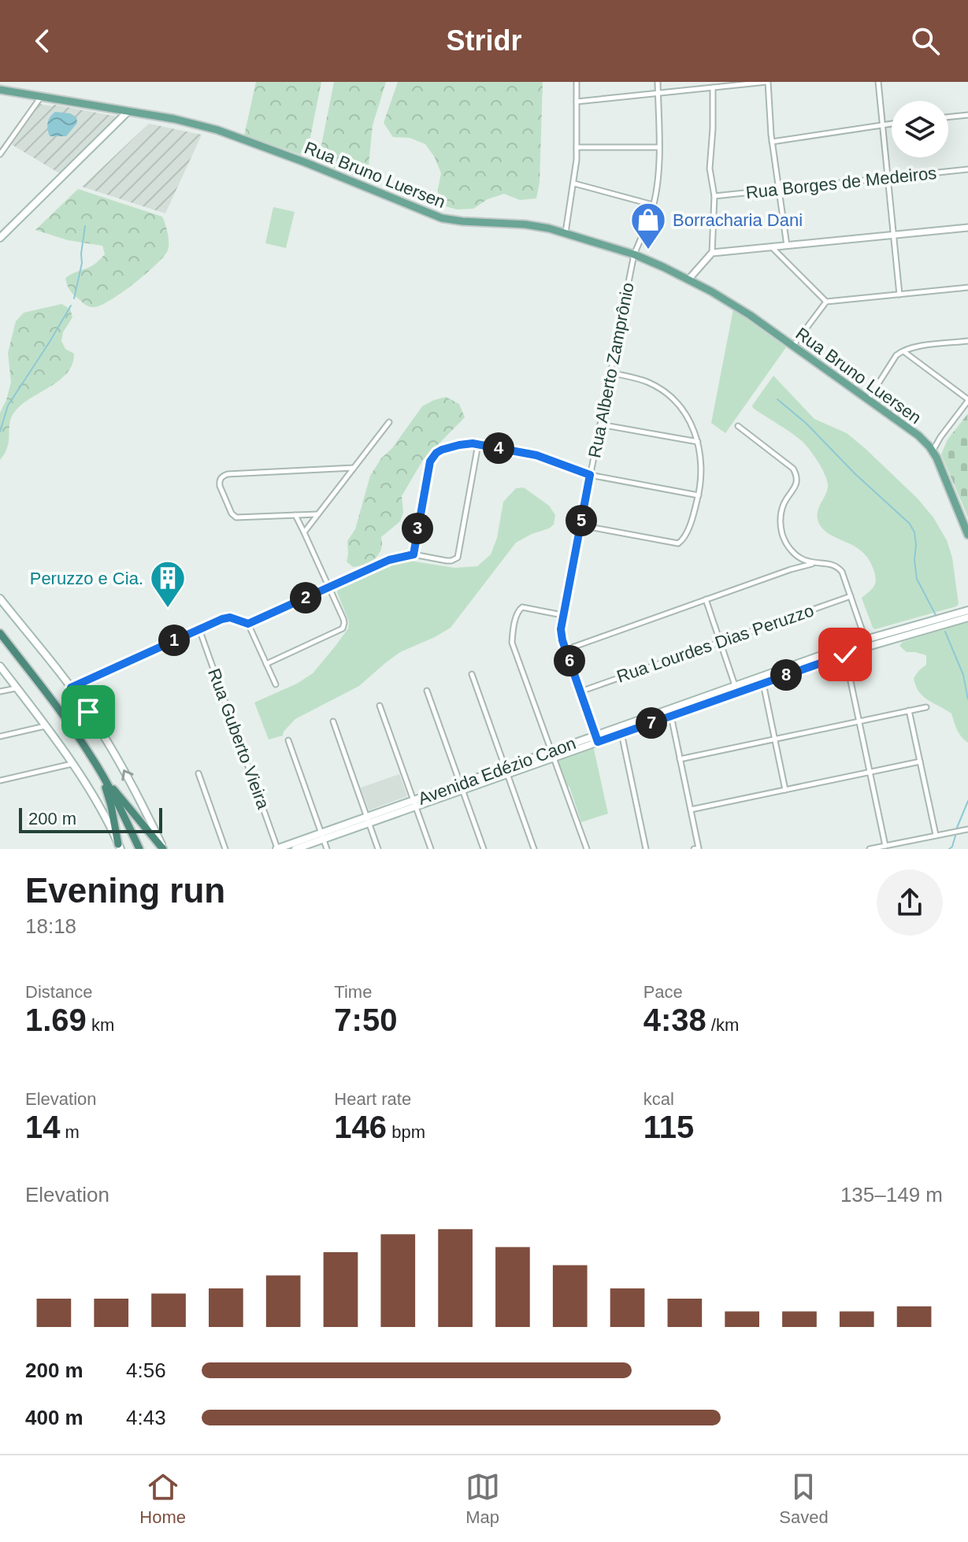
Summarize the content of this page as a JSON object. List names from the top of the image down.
{
  "streets": {
    "main road": ["Rua Bruno Luersen", "Avenida Edézio Caon"],
    "street": [
      "Rua Borges de Medeiros",
      "Rua Alberto Zamprônio",
      "Rua Lourdes Dias Peruzzo",
      "Rua Guberto Vieira"
    ]
  },
  "crossings": [
    ["Rua Bruno Luersen", "Rua Alberto Zamprônio"],
    ["Rua Alberto Zamprônio", "Rua Lourdes Dias Peruzzo"],
    ["Rua Alberto Zamprônio", "Avenida Edézio Caon"],
    ["Rua Guberto Vieira", "Avenida Edézio Caon"]
  ],
  "places": {
    "shop": ["Borracharia Dani"],
    "building": ["Peruzzo e Cia."]
  },
  "scale_bar": "200 m",
  "page": {
    "header": "Stridr",
    "pins": [
      "4",
      "5",
      "3",
      "2",
      "1",
      "6",
      "8",
      "7"
    ],
    "scale": "200 m",
    "heading": ["Evening run", "18:18"],
    "stats": [
      ["Distance", "1.69 km"],
      ["Time", "7:50"],
      ["Pace", "4:38 /km"],
      ["Elevation", "14 m"],
      ["Heart rate", "146 bpm"],
      ["kcal", "115"]
    ],
    "chart": ["Elevation", "135–149 m"],
    "list": [
      {
        "name": "200 m",
        "note": "4:56"
      },
      {
        "name": "400 m",
        "note": "4:43"
      }
    ],
    "tabs": ["Home", "Map", "Saved"]
  }
}
